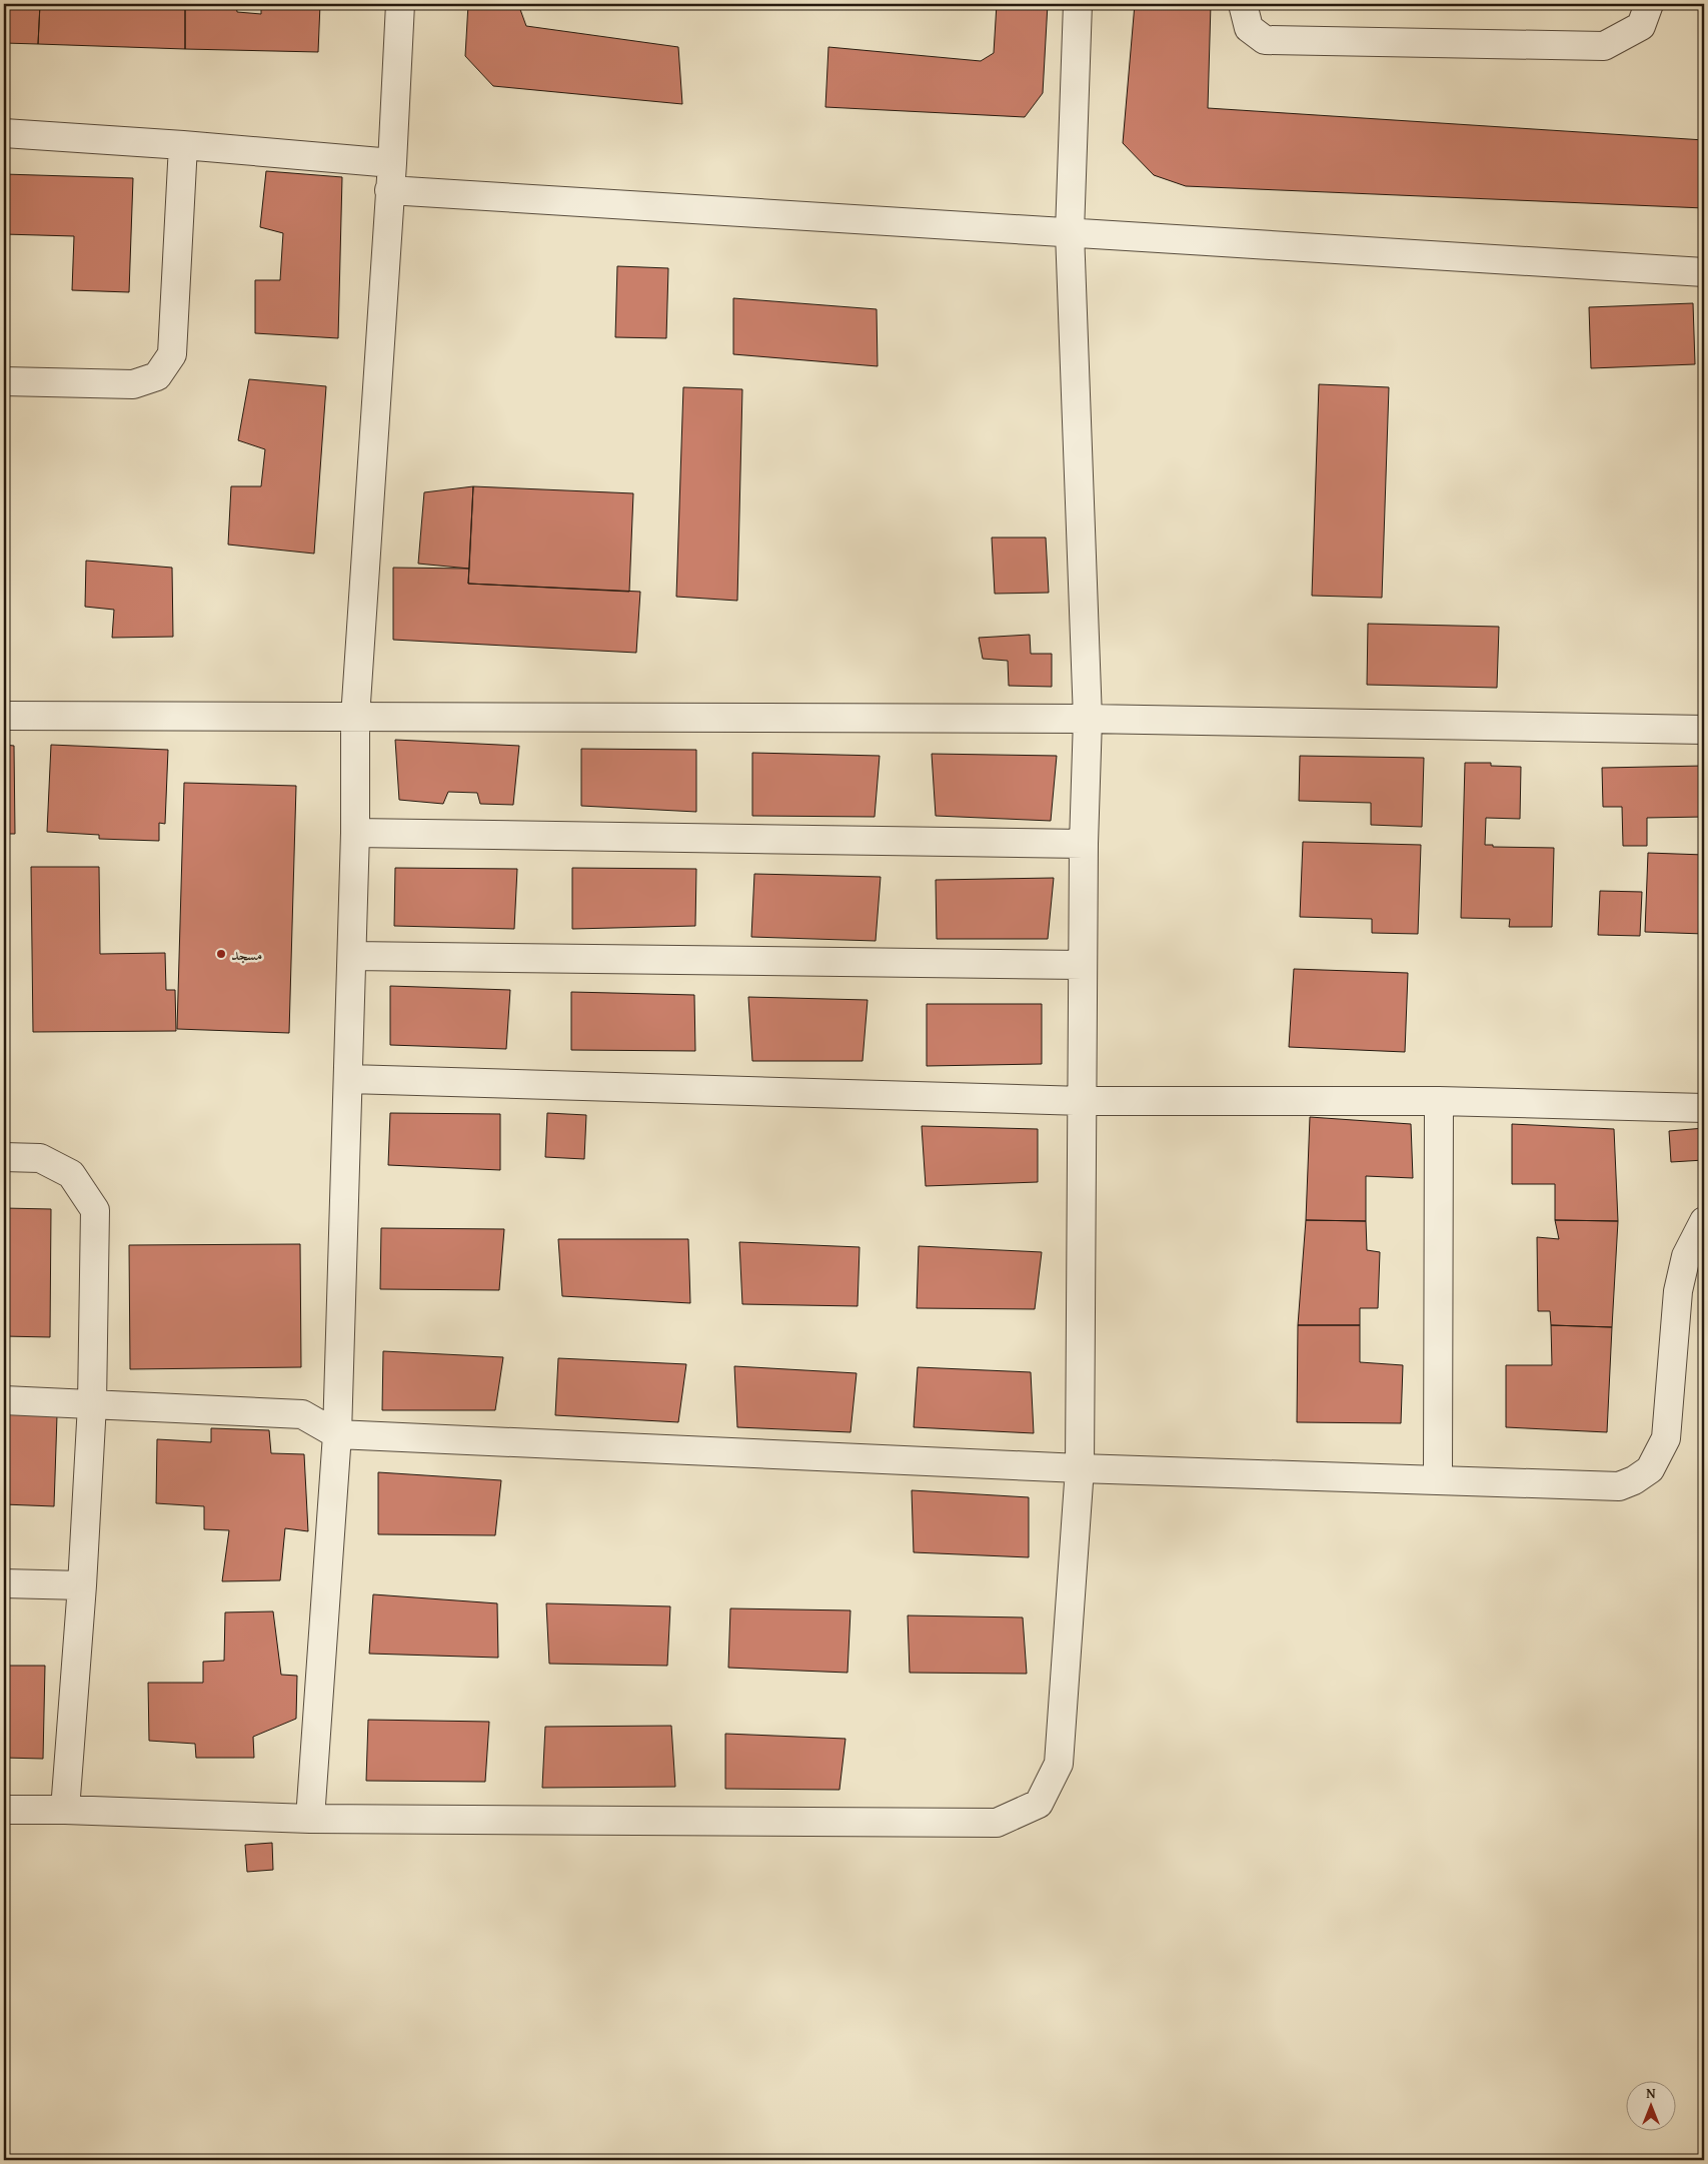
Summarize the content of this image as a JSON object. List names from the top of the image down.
{
  "places": ["مسجد"],
  "north": "top"
}
